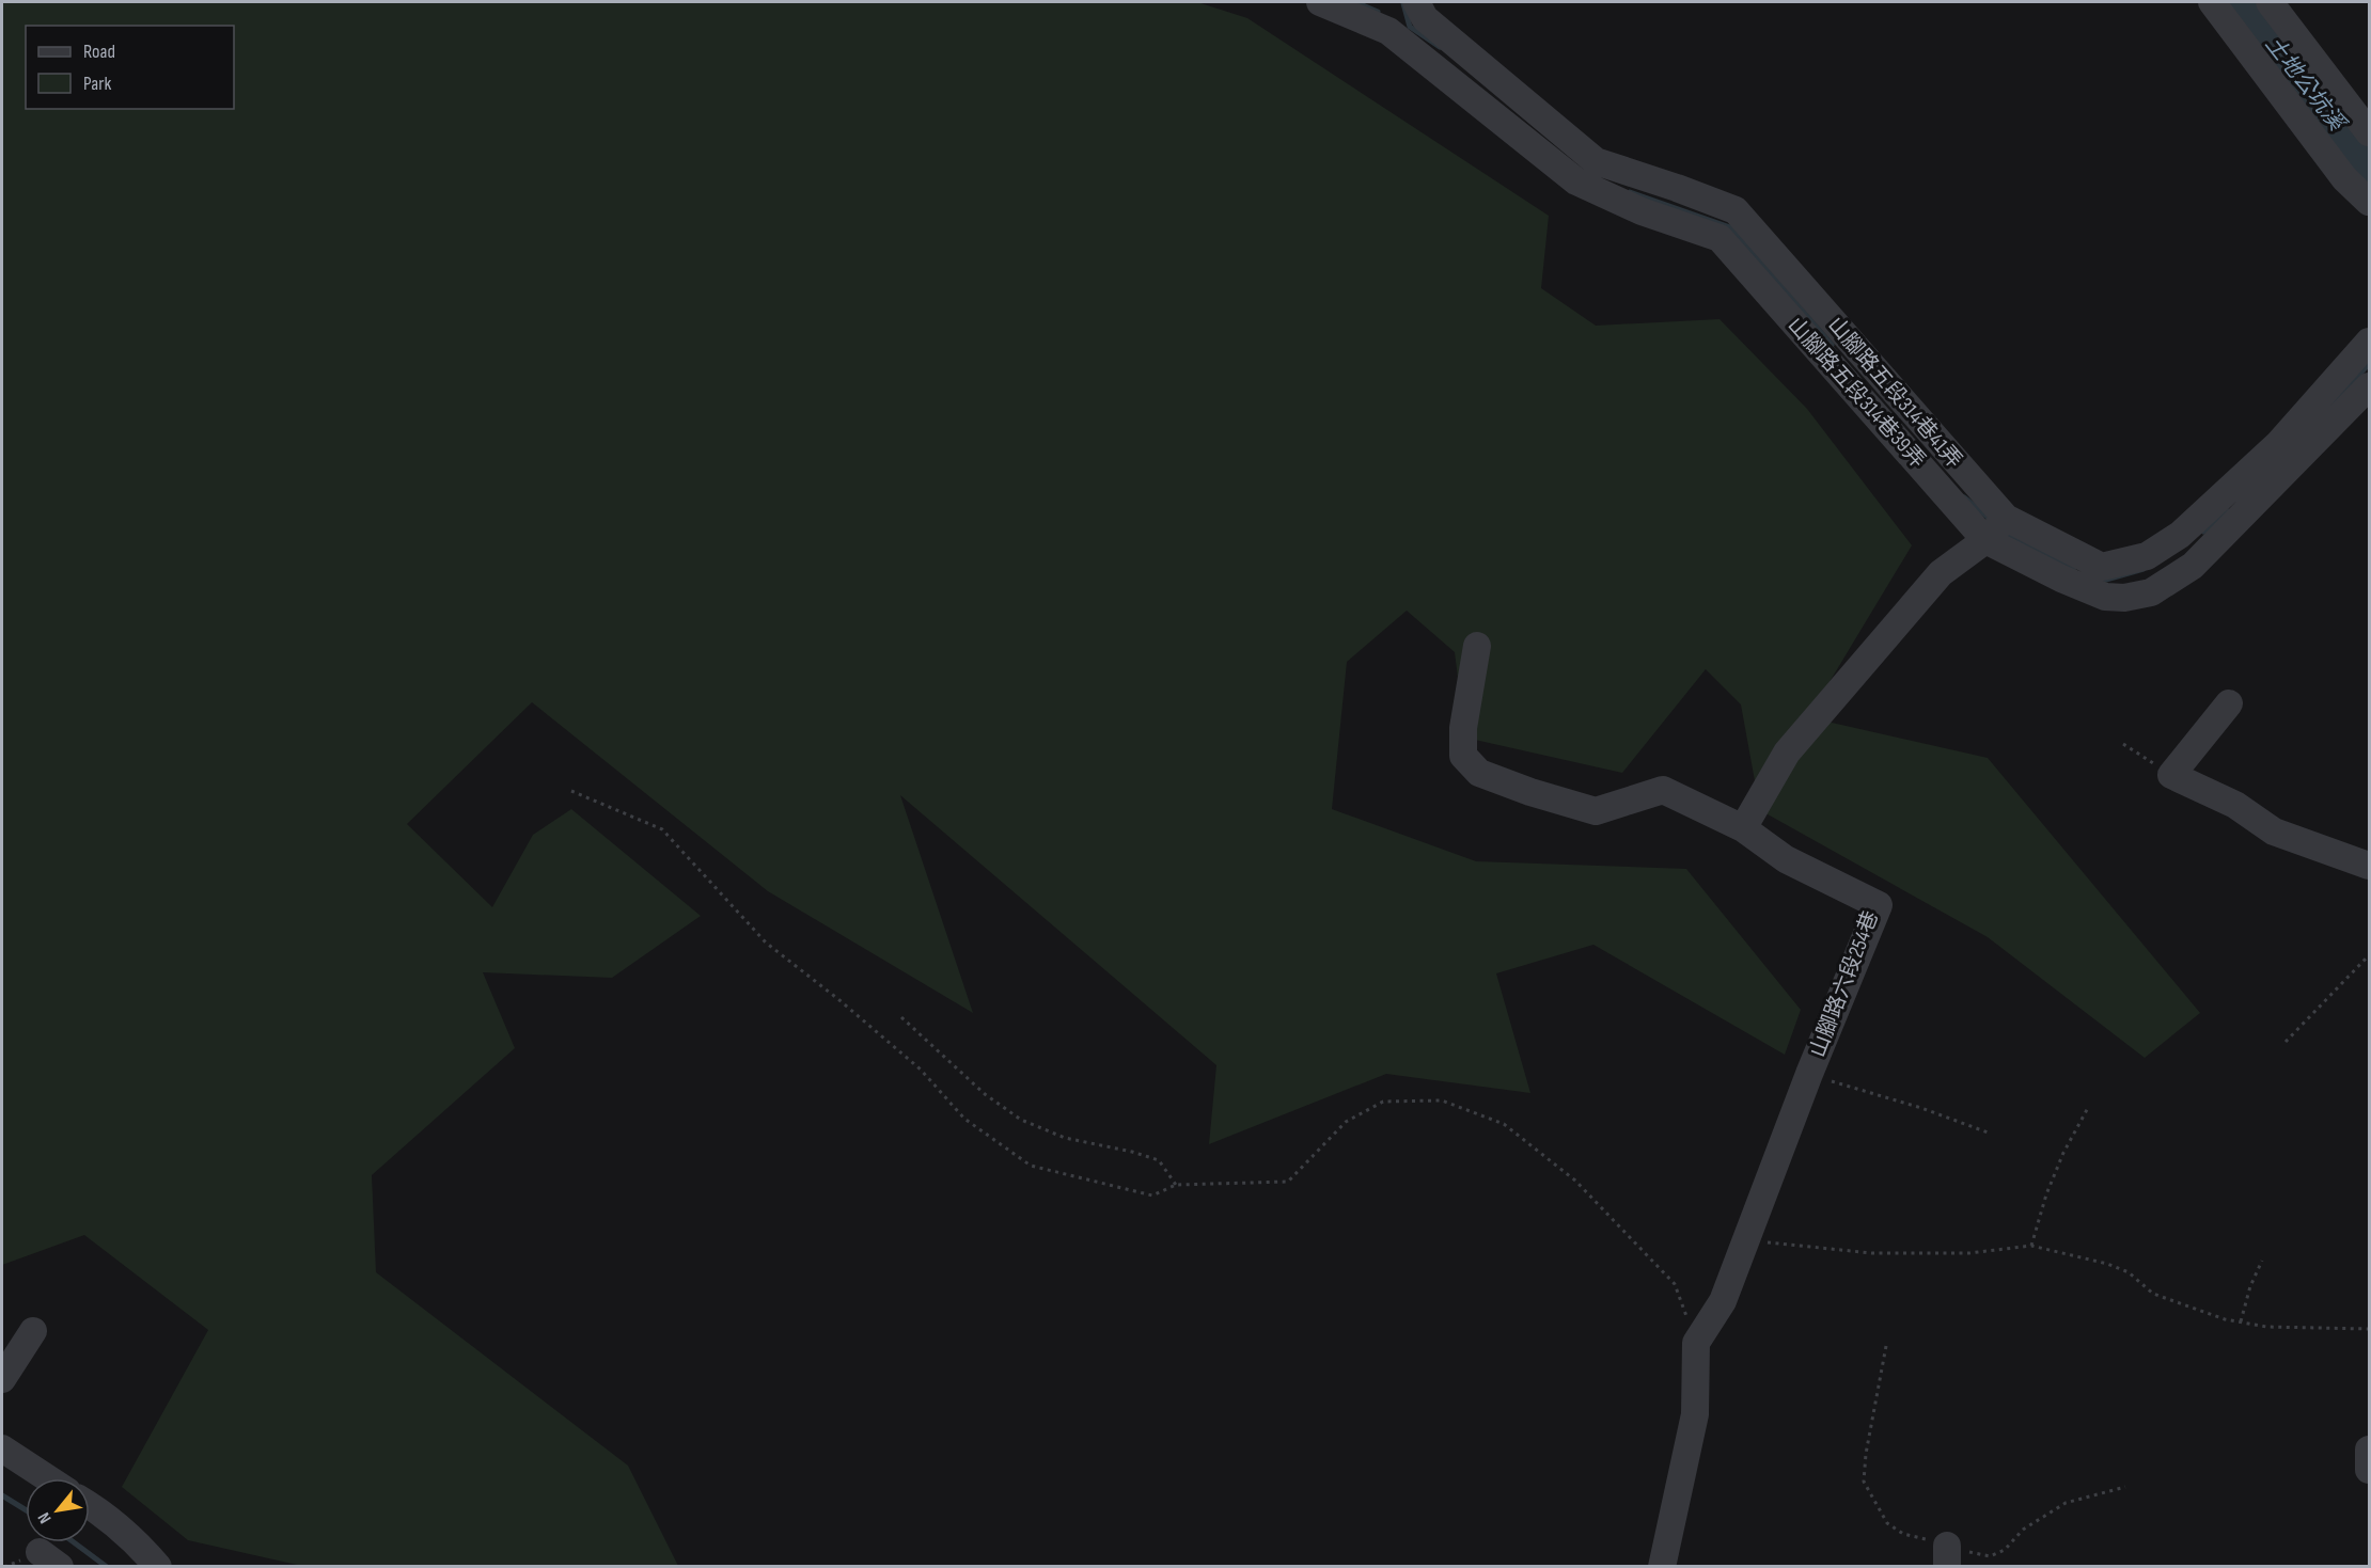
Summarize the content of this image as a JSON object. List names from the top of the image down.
{
  "streets": {
    "lane": ["山腳路五段314巷39弄", "山腳路五段314巷41弄", "山腳路六段254巷"]
  },
  "water": ["土地公坑溪"],
  "legend": ["Road", "Park"],
  "north": "bottom left"
}
